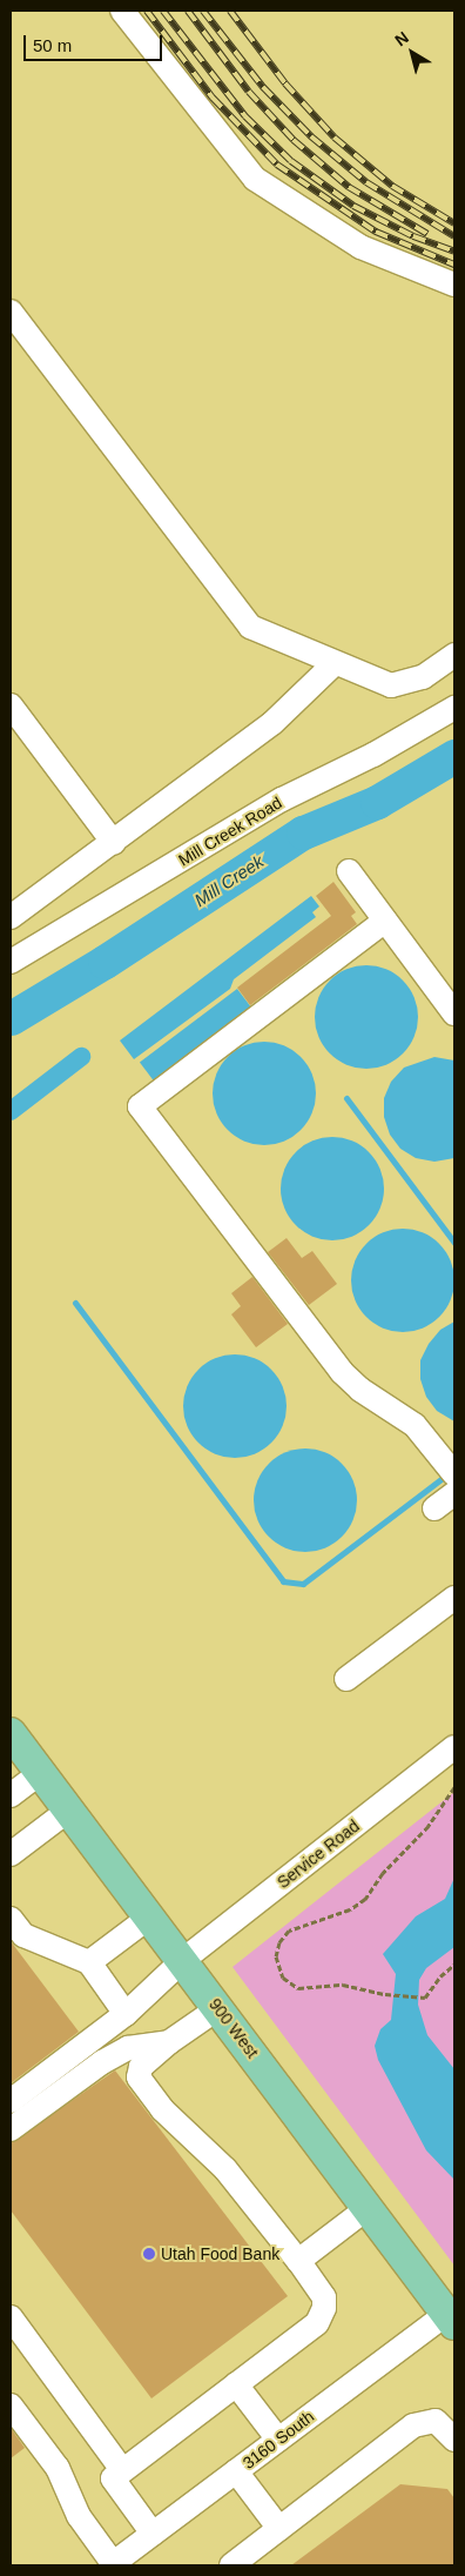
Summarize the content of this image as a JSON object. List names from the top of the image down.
{
  "streets": {
    "main road": ["900 West"],
    "street": ["Mill Creek Road", "Service Road", "3160 South"]
  },
  "crossings": [
    ["Service Road", "900 West"],
    ["900 West", "3160 South"]
  ],
  "water": ["Mill Creek"],
  "places": ["Utah Food Bank"],
  "scale_bar": "50 m",
  "north": "top left"
}
